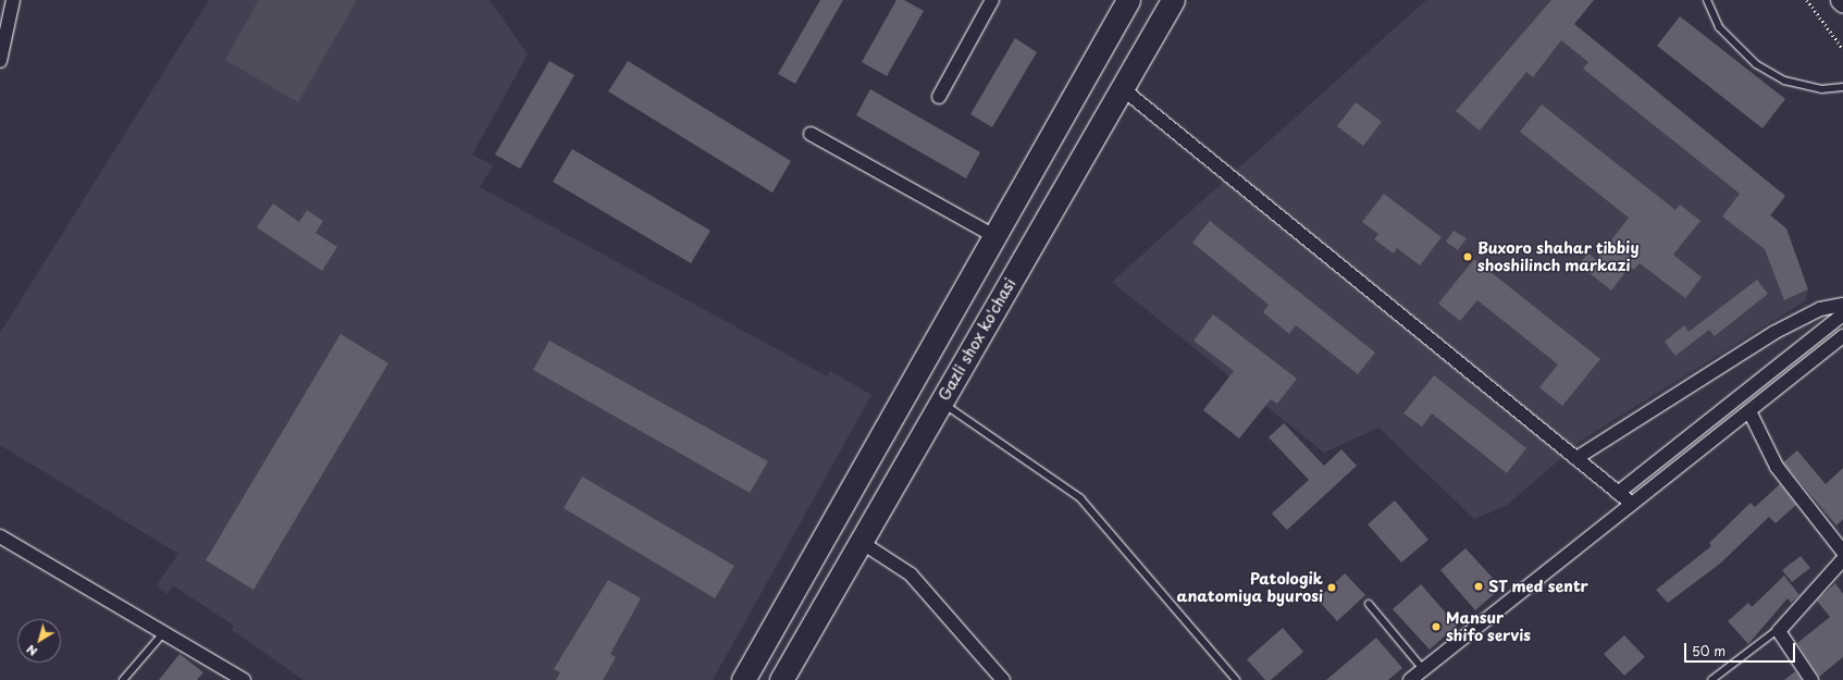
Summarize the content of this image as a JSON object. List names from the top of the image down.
{
  "streets": {
    "highway": ["Gazli shox ko'chasi"]
  },
  "places": [
    "Buxoro shahar tibbiy shoshilinch markazi",
    "ST med sentr",
    "Patologik anatomiya byurosi",
    "Mansur shifo servis"
  ],
  "scale_bar": "50 m",
  "north": "bottom left"
}
